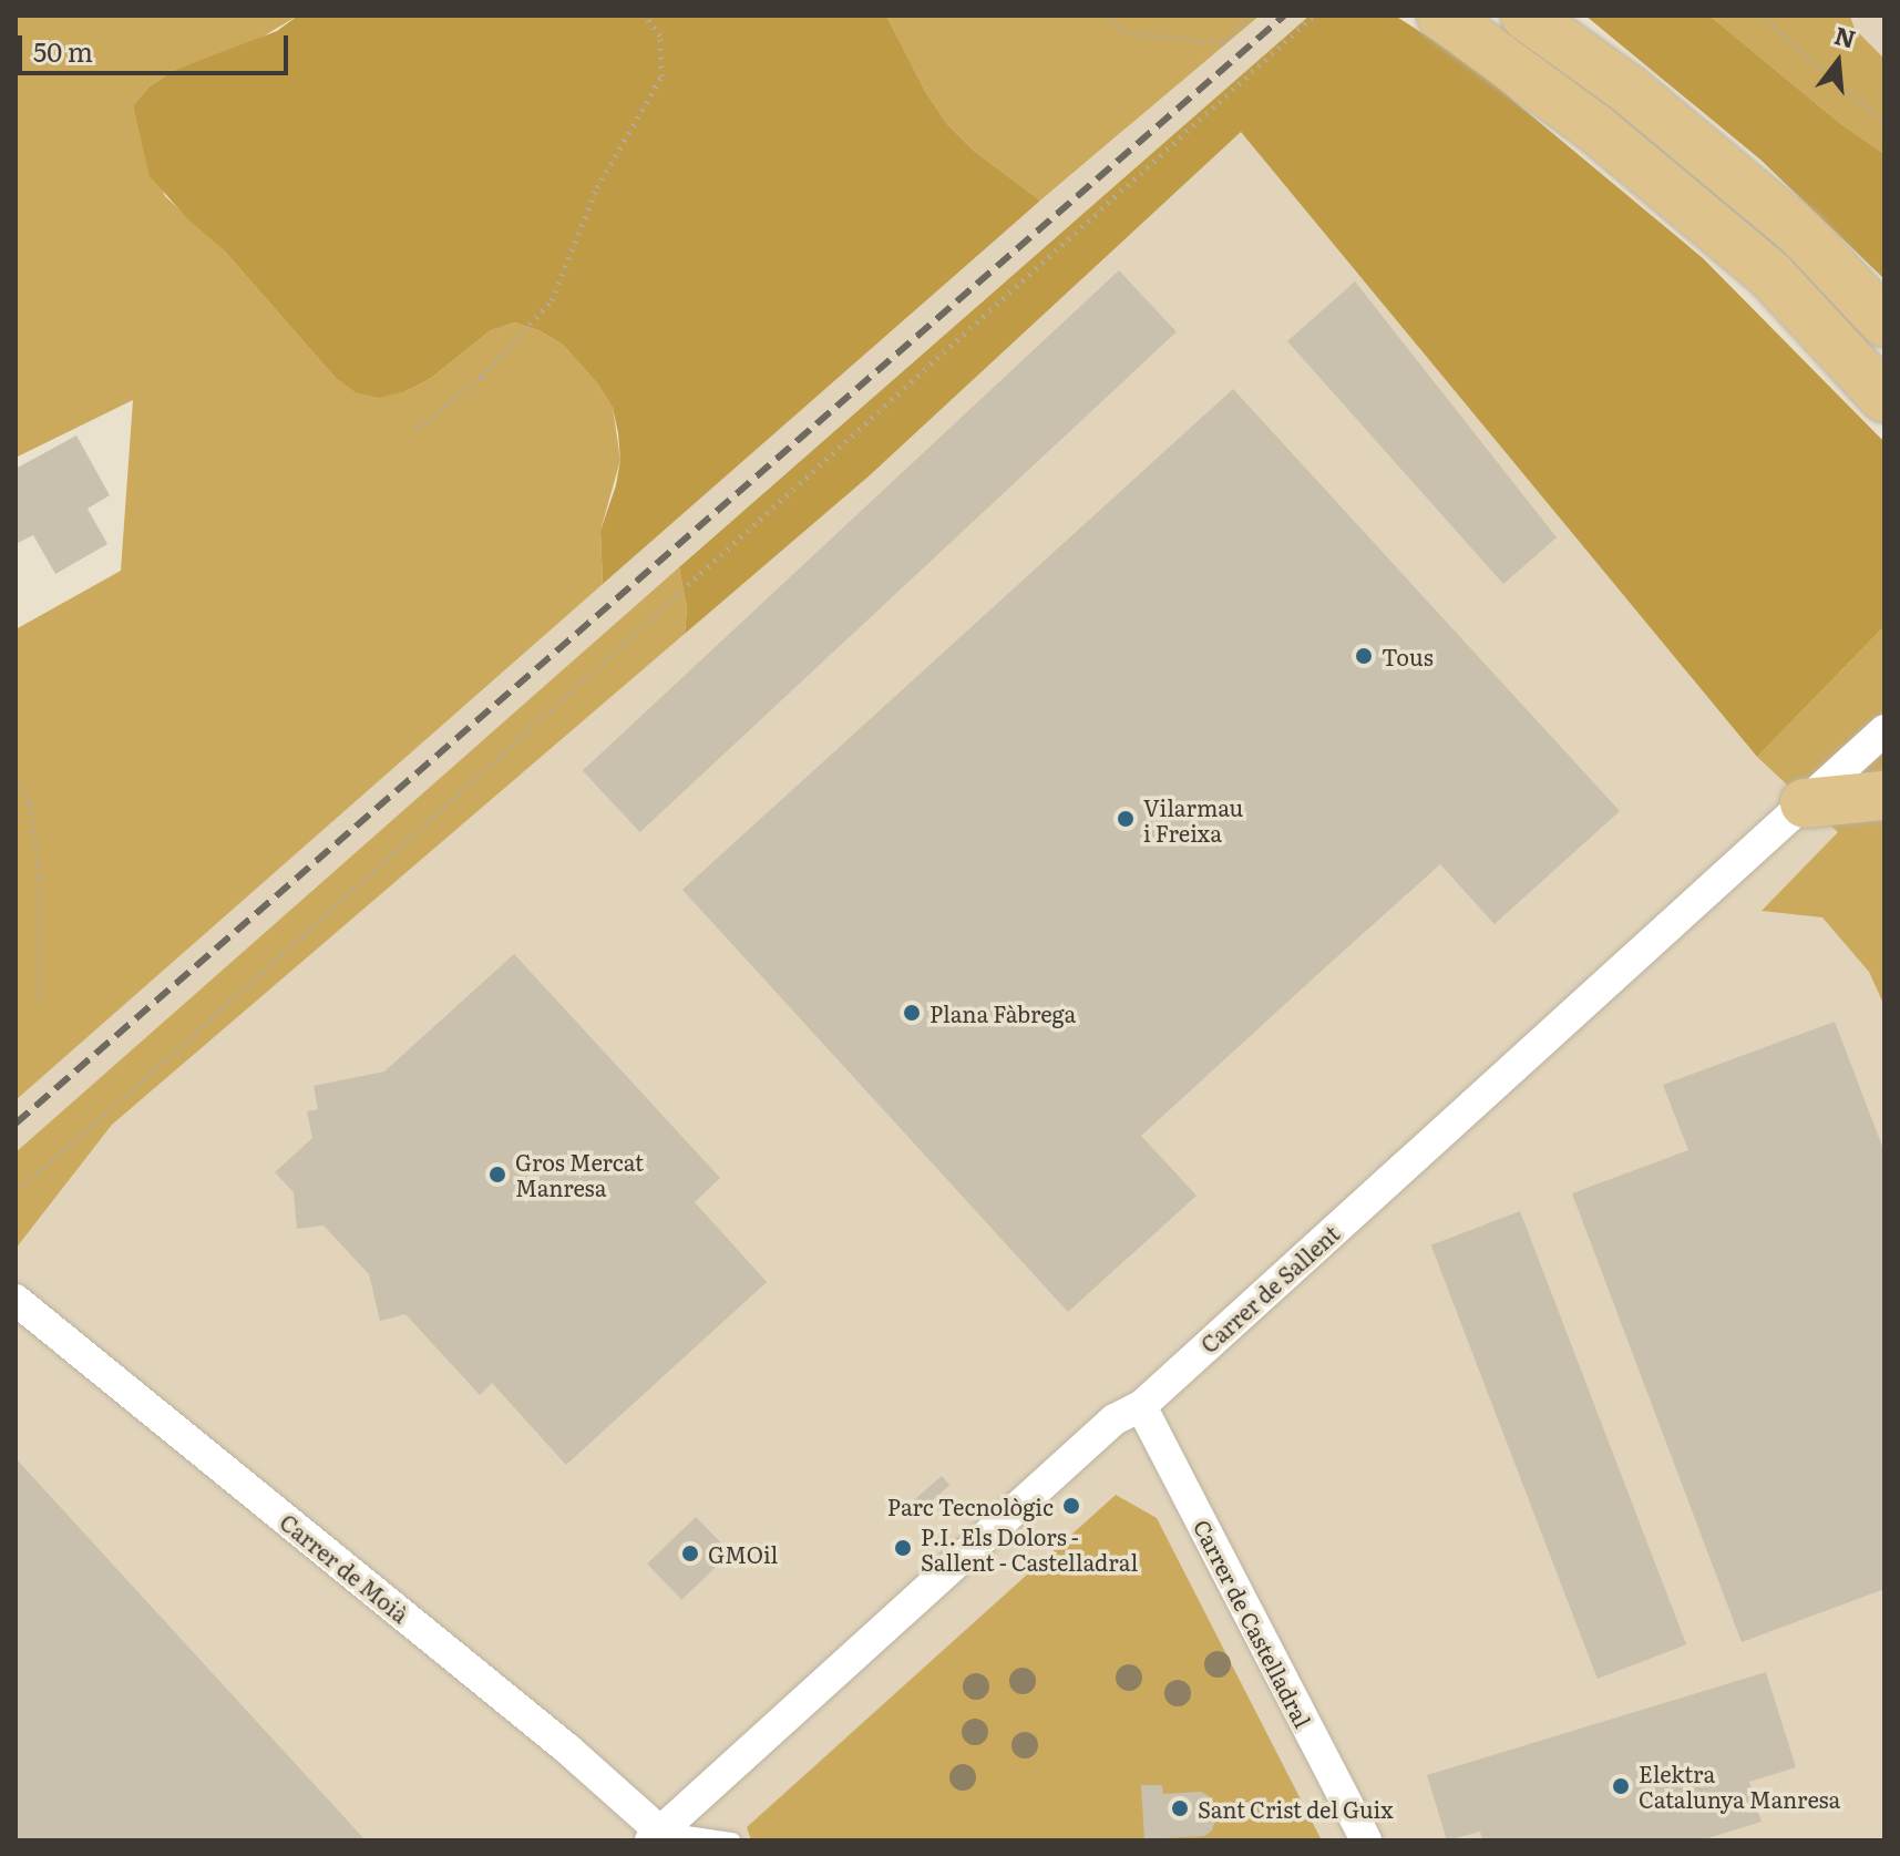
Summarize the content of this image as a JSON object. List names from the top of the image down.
{
  "streets": {
    "street": ["Carrer de Sallent", "Carrer de Moià", "Carrer de Castelladral"]
  },
  "crossings": [
    ["Carrer de Sallent", "Carrer de Moià"],
    ["Carrer de Sallent", "Carrer de Castelladral"]
  ],
  "places": [
    "Tous",
    "Vilarmau i Freixa",
    "Plana Fàbrega",
    "Gros Mercat Manresa",
    "Parc Tecnològic",
    "P.I. Els Dolors - Sallent - Castelladral",
    "GMOil",
    "Elektra Catalunya Manresa",
    "Sant Crist del Guix"
  ],
  "scale_bar": "50 m",
  "north": "top"
}
